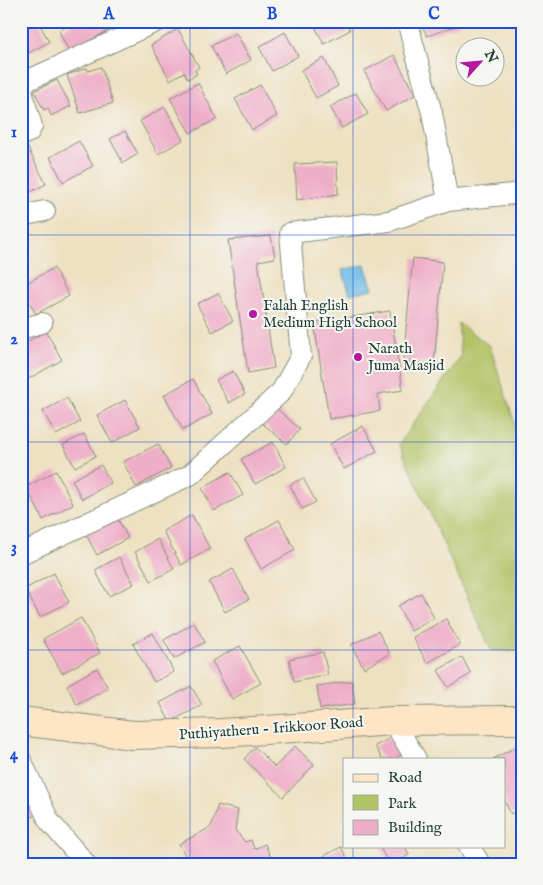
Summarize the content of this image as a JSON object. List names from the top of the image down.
{
  "streets": {
    "main road": ["Puthiyatheru - Irikkoor Road"]
  },
  "places": ["Falah English Medium High School", "Narath Juma Masjid"],
  "legend": ["Road", "Park", "Building"],
  "north": "top right",
  "grid": {
    "columns": ["A", "B", "C"],
    "rows": [
      "1",
      "2",
      "3",
      "4"
    ]
  }
}
